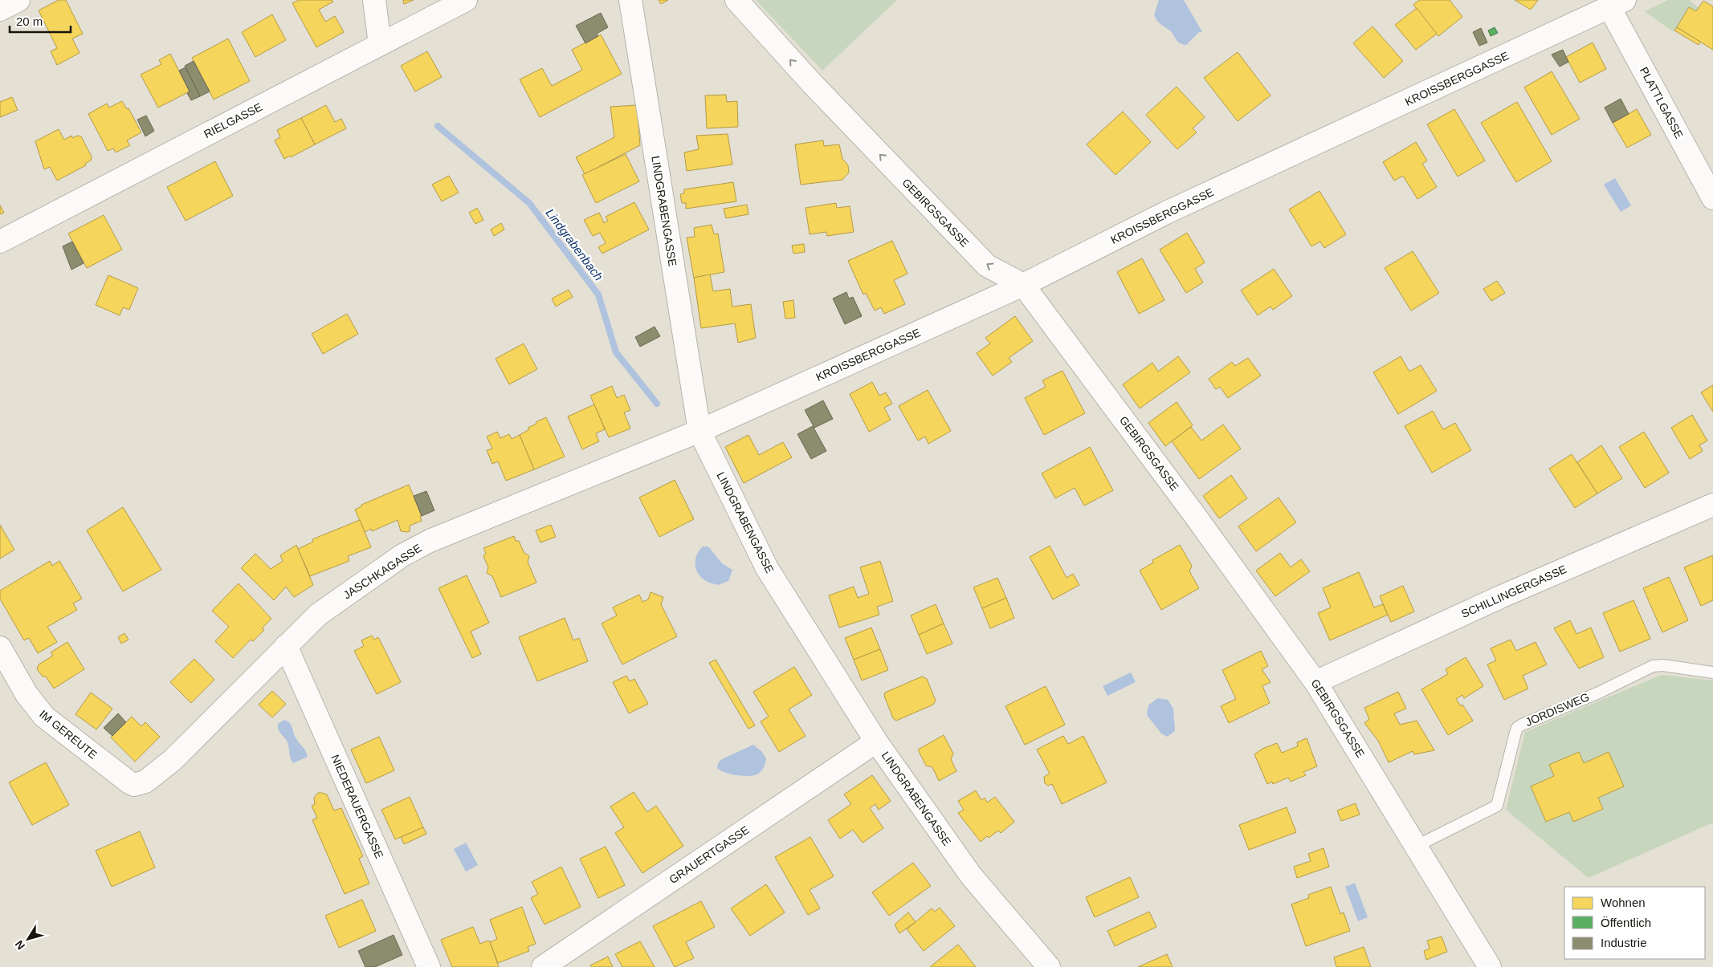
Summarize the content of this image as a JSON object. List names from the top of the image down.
{
  "streets": {
    "street": [
      "KROISSBERGGASSE",
      "PLATTLGASSE",
      "RIELGASSE",
      "LINDGRABENGASSE",
      "GEBIRGSGASSE",
      "JASCHKAGASSE",
      "SCHILLINGERGASSE",
      "IM GEREUTE",
      "NIEDERAUERGASSE",
      "GRAUERTGASSE"
    ],
    "lane": ["JORDISWEG"]
  },
  "crossings": [
    ["KROISSBERGGASSE", "PLATTLGASSE"],
    ["KROISSBERGGASSE", "LINDGRABENGASSE"],
    ["KROISSBERGGASSE", "GEBIRGSGASSE"],
    ["KROISSBERGGASSE", "JASCHKAGASSE"],
    ["LINDGRABENGASSE", "JASCHKAGASSE"],
    ["LINDGRABENGASSE", "GRAUERTGASSE"],
    ["GEBIRGSGASSE", "SCHILLINGERGASSE"],
    ["GEBIRGSGASSE", "JORDISWEG"],
    ["JASCHKAGASSE", "IM GEREUTE"],
    ["JASCHKAGASSE", "NIEDERAUERGASSE"]
  ],
  "water": ["Lindgrabenbach"],
  "legend": ["Wohnen", "Öffentlich", "Industrie"],
  "scale_bar": "20 m",
  "north": "bottom left"
}
